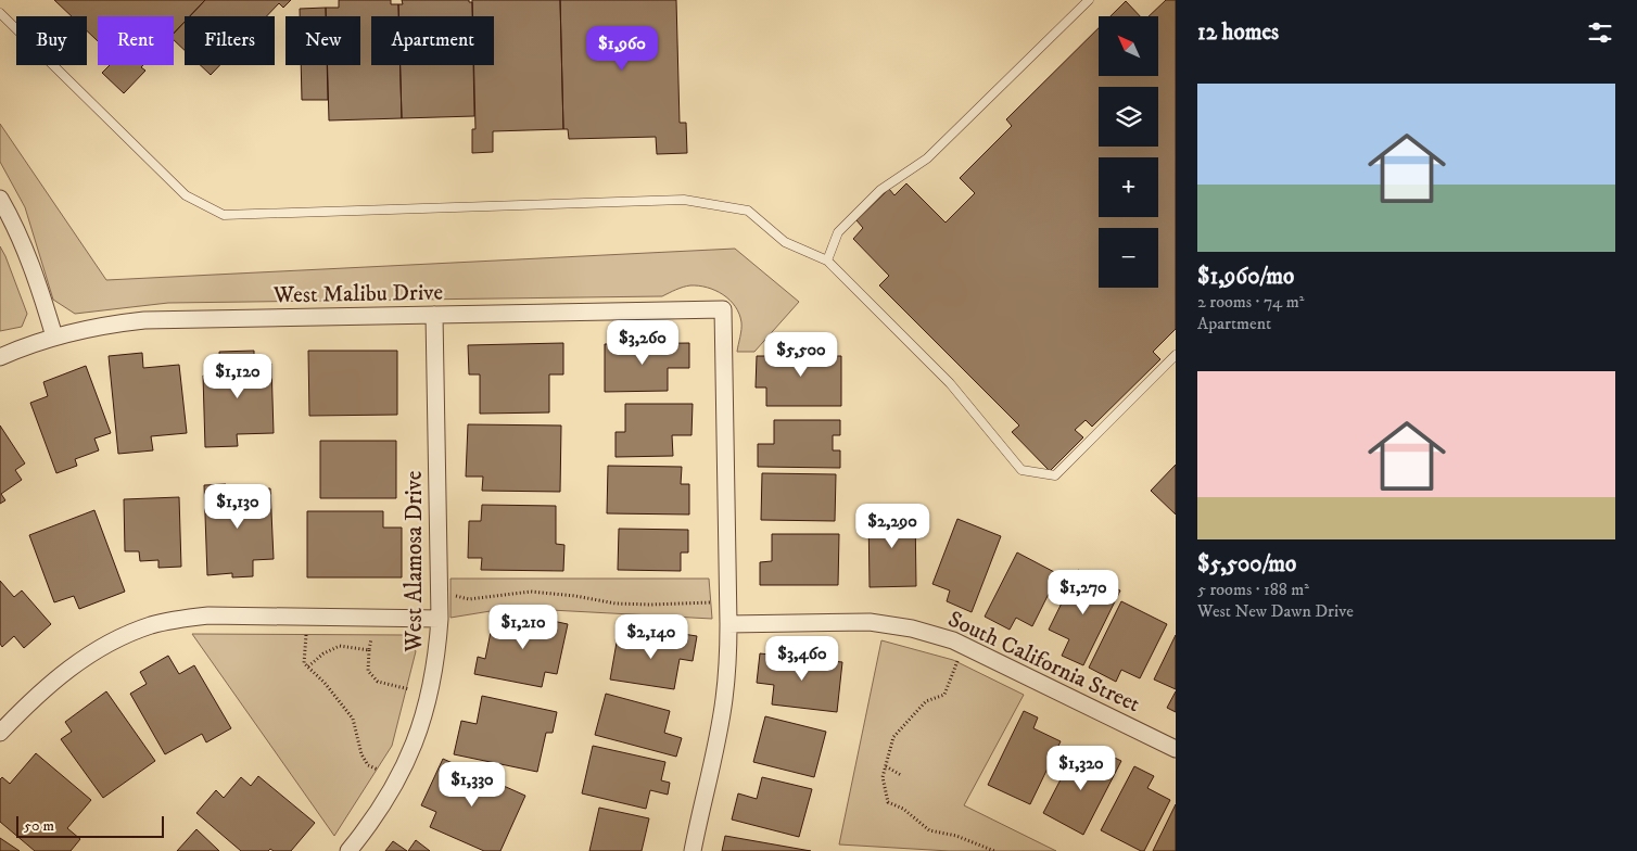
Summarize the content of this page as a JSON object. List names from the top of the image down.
{
  "streets": {
    "street": ["West Malibu Drive", "West Alamosa Drive", "South California Street"]
  },
  "crossings": [
    ["West Malibu Drive", "West Alamosa Drive"]
  ],
  "scale_bar": "50 m",
  "north": "top left",
  "page": {
    "heading": "12 homes",
    "map_buttons": ["+", "−"],
    "chip": [
      "Buy",
      "Rent",
      "Filters",
      "New",
      "Apartment"
    ],
    "price": [
      "$1,960",
      "$3,260",
      "$5,500",
      "$1,120",
      "$1,130",
      "$2,290",
      "$1,270",
      "$1,210",
      "$2,140",
      "$3,460",
      "$1,320",
      "$1,330"
    ],
    "list": [
      {
        "name": "$1,960/mo",
        "note": "2 rooms · 74 m² · Apartment"
      },
      {
        "name": "$5,500/mo",
        "note": "5 rooms · 188 m² · West New Dawn Drive"
      }
    ],
    "scale": "50 m"
  }
}
